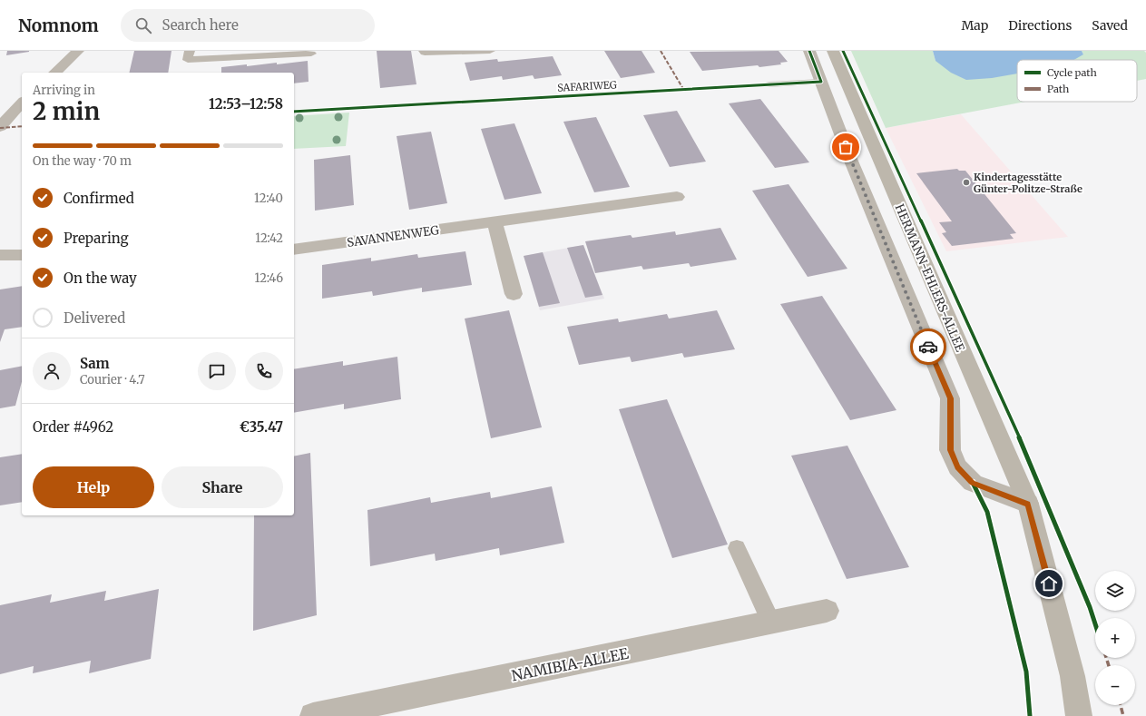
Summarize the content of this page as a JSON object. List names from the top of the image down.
{
  "streets": {
    "street": ["SAVANNENWEG", "HERMANN-EHLERS-ALLEE", "NAMIBIA-ALLEE"],
    "cycle path": ["SAFARIWEG"]
  },
  "places": ["Kindertagesstätte Günter-Politze-Straße"],
  "legend": ["Cycle path", "Path"],
  "page": {
    "header": "Nomnom",
    "search": "Search here",
    "nav": ["Map", "Directions", "Saved"],
    "heading": ["2 min", "Arriving in", "12:53–12:58"],
    "panel": [
      "Sam",
      "Courier · 4.7",
      "Order #4962",
      "€35.47"
    ],
    "bar": "On the way · 70 m",
    "list": [
      ["Confirmed", "12:40"],
      ["Preparing", "12:42"],
      ["On the way", "12:46"],
      "Delivered"
    ],
    "buttons": ["Help", "Share"],
    "map_buttons": ["+", "−"]
  }
}
